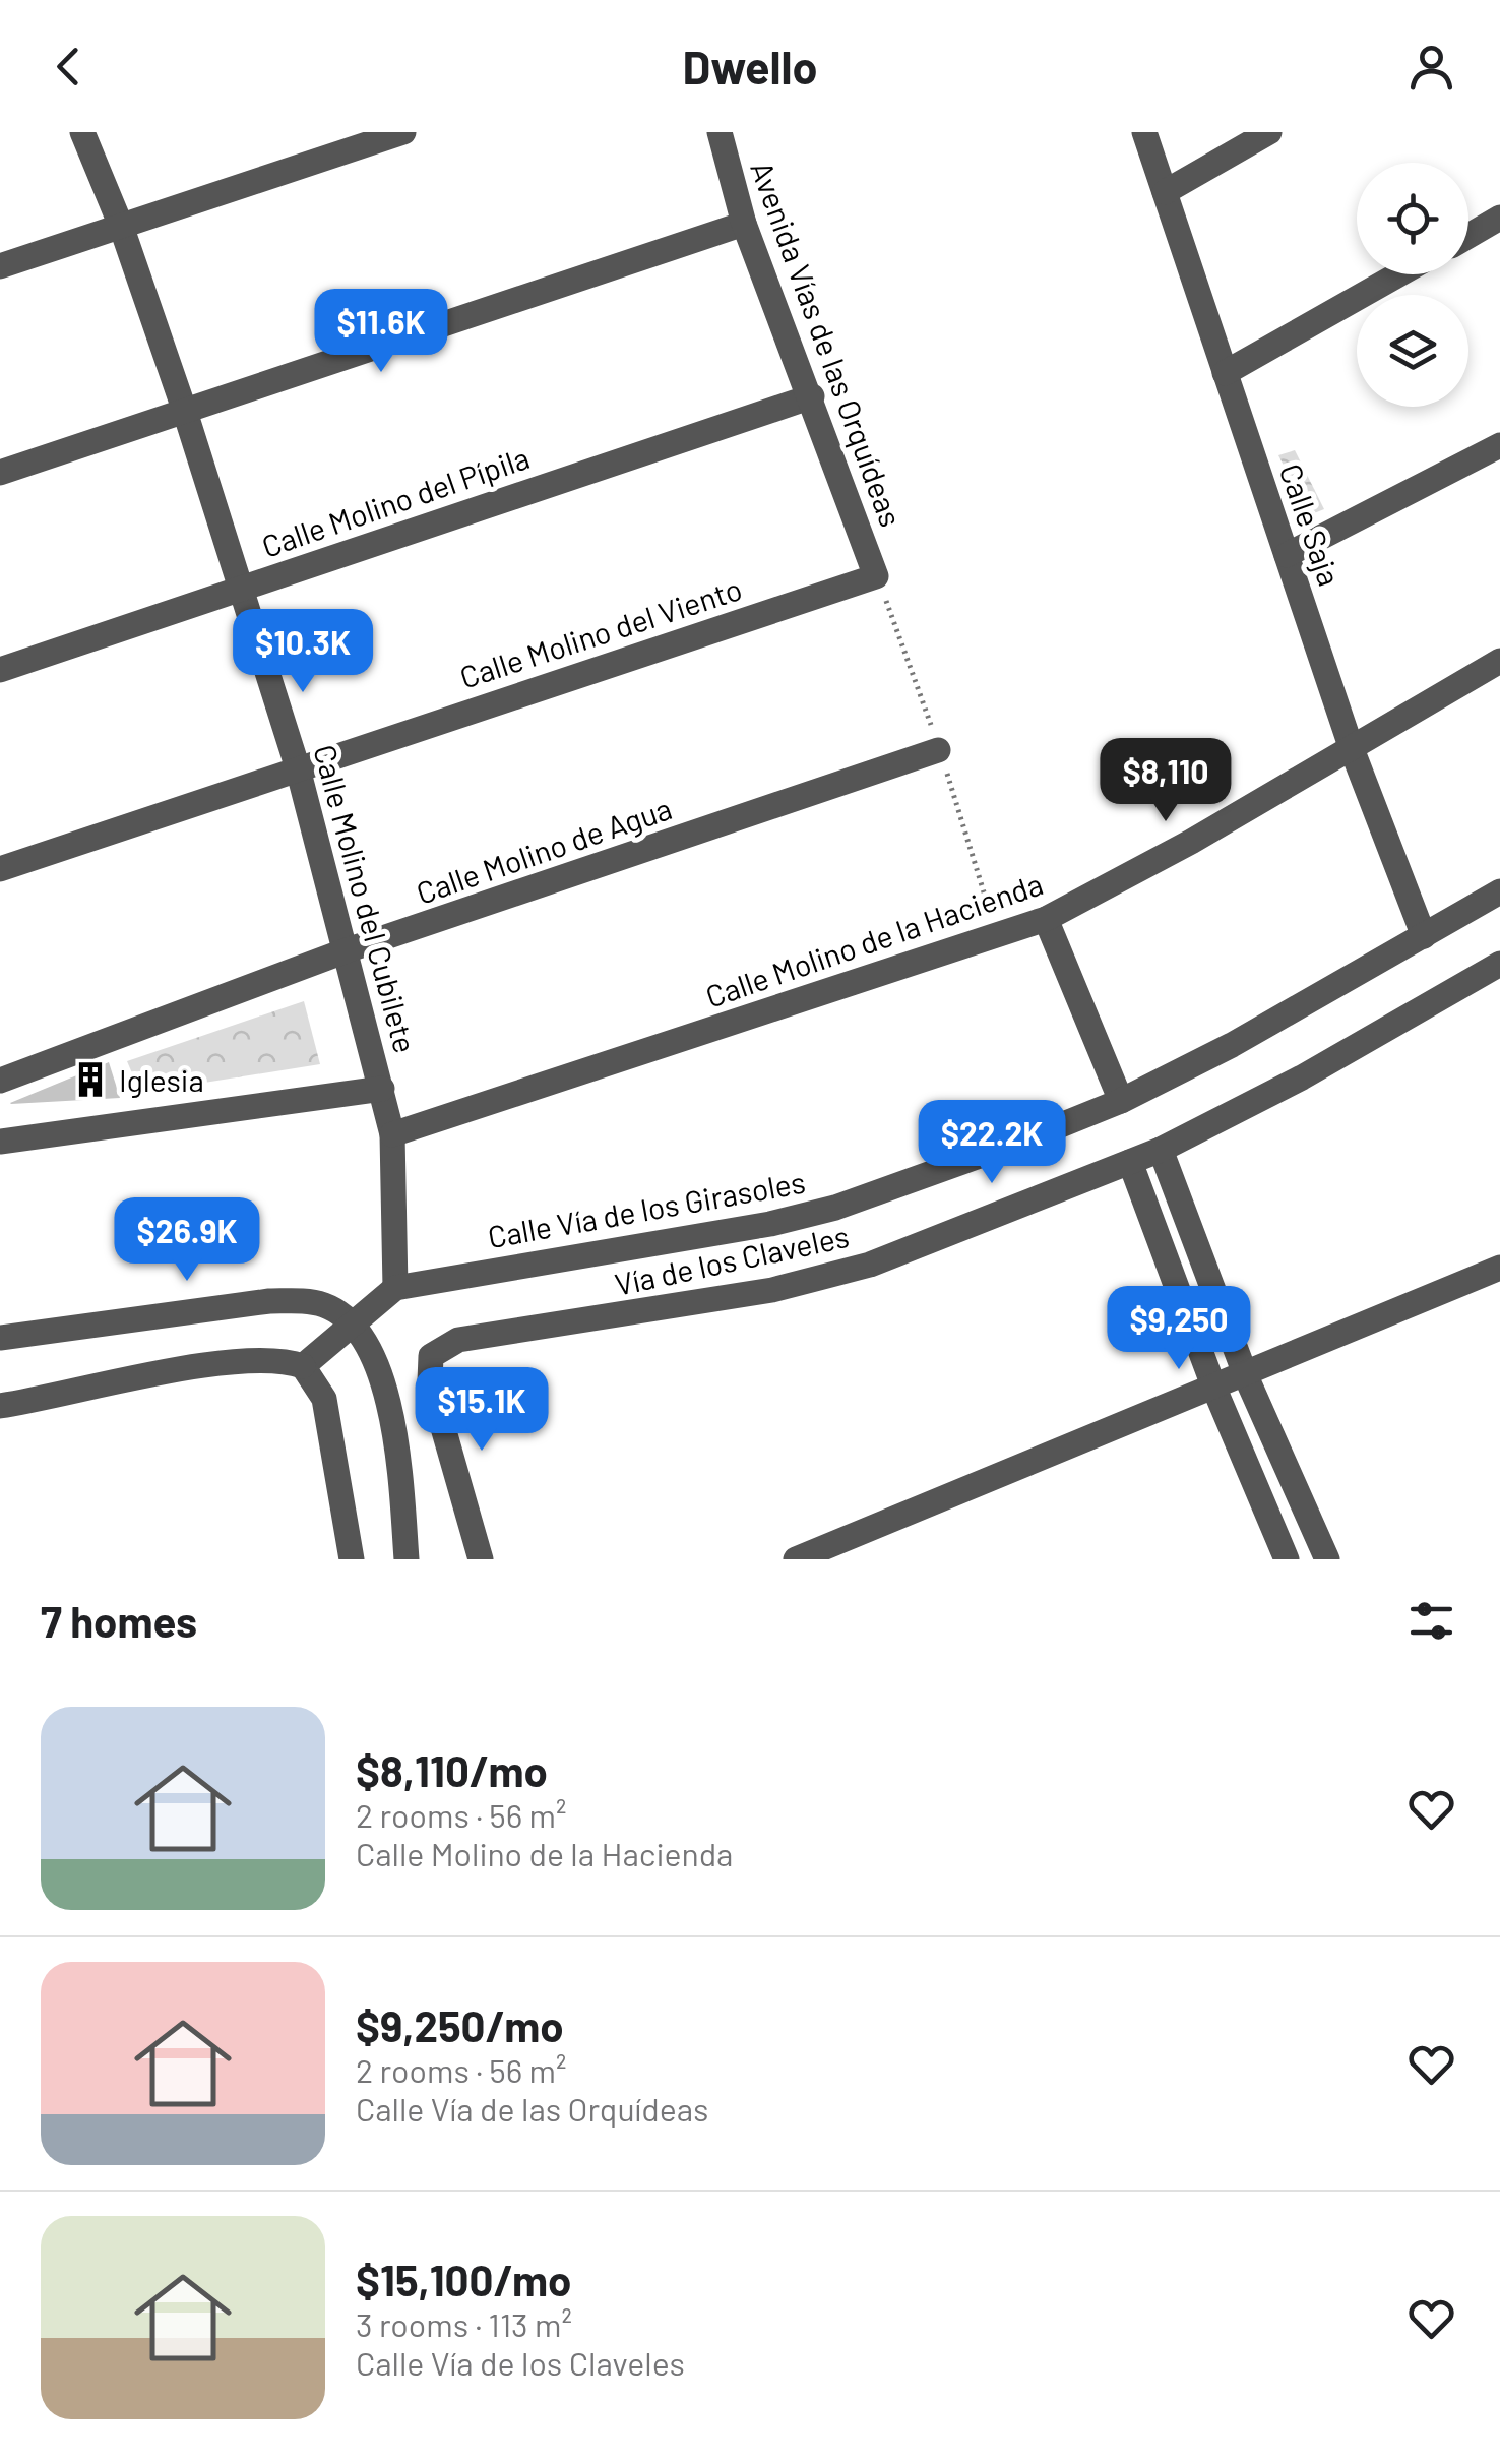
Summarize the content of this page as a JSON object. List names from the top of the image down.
{
  "streets": {
    "street": [
      "Avenida Vías de las Orquídeas",
      "Calle Molino del Pípila",
      "Calle Saja",
      "Calle Molino del Viento",
      "Calle Molino de Agua",
      "Calle Molino del Cubilete",
      "Calle Molino de la Hacienda",
      "Calle Vía de los Girasoles",
      "Vía de los Claveles"
    ]
  },
  "crossings": [
    ["Avenida Vías de las Orquídeas", "Calle Molino del Pípila"],
    ["Avenida Vías de las Orquídeas", "Calle Molino del Viento"],
    ["Calle Molino del Pípila", "Calle Molino del Cubilete"],
    ["Calle Saja", "Calle Molino de la Hacienda"],
    ["Calle Saja", "Calle Vía de los Girasoles"],
    ["Calle Molino del Viento", "Calle Molino del Cubilete"],
    ["Calle Molino de Agua", "Calle Molino del Cubilete"],
    ["Calle Molino del Cubilete", "Calle Molino de la Hacienda"],
    ["Calle Molino del Cubilete", "Calle Vía de los Girasoles"]
  ],
  "places": {
    "building": ["Iglesia"]
  },
  "page": {
    "header": "Dwello",
    "price": [
      "$11.6K",
      "$10.3K",
      "$8,110",
      "$22.2K",
      "$26.9K",
      "$9,250",
      "$15.1K"
    ],
    "heading": "7 homes",
    "list": [
      {
        "name": "$8,110/mo",
        "note": "2 rooms · 56 m² · Calle Molino de la Hacienda"
      },
      {
        "name": "$9,250/mo",
        "note": "2 rooms · 56 m² · Calle Vía de las Orquídeas"
      },
      {
        "name": "$15,100/mo",
        "note": "3 rooms · 113 m² · Calle Vía de los Claveles"
      }
    ]
  }
}
